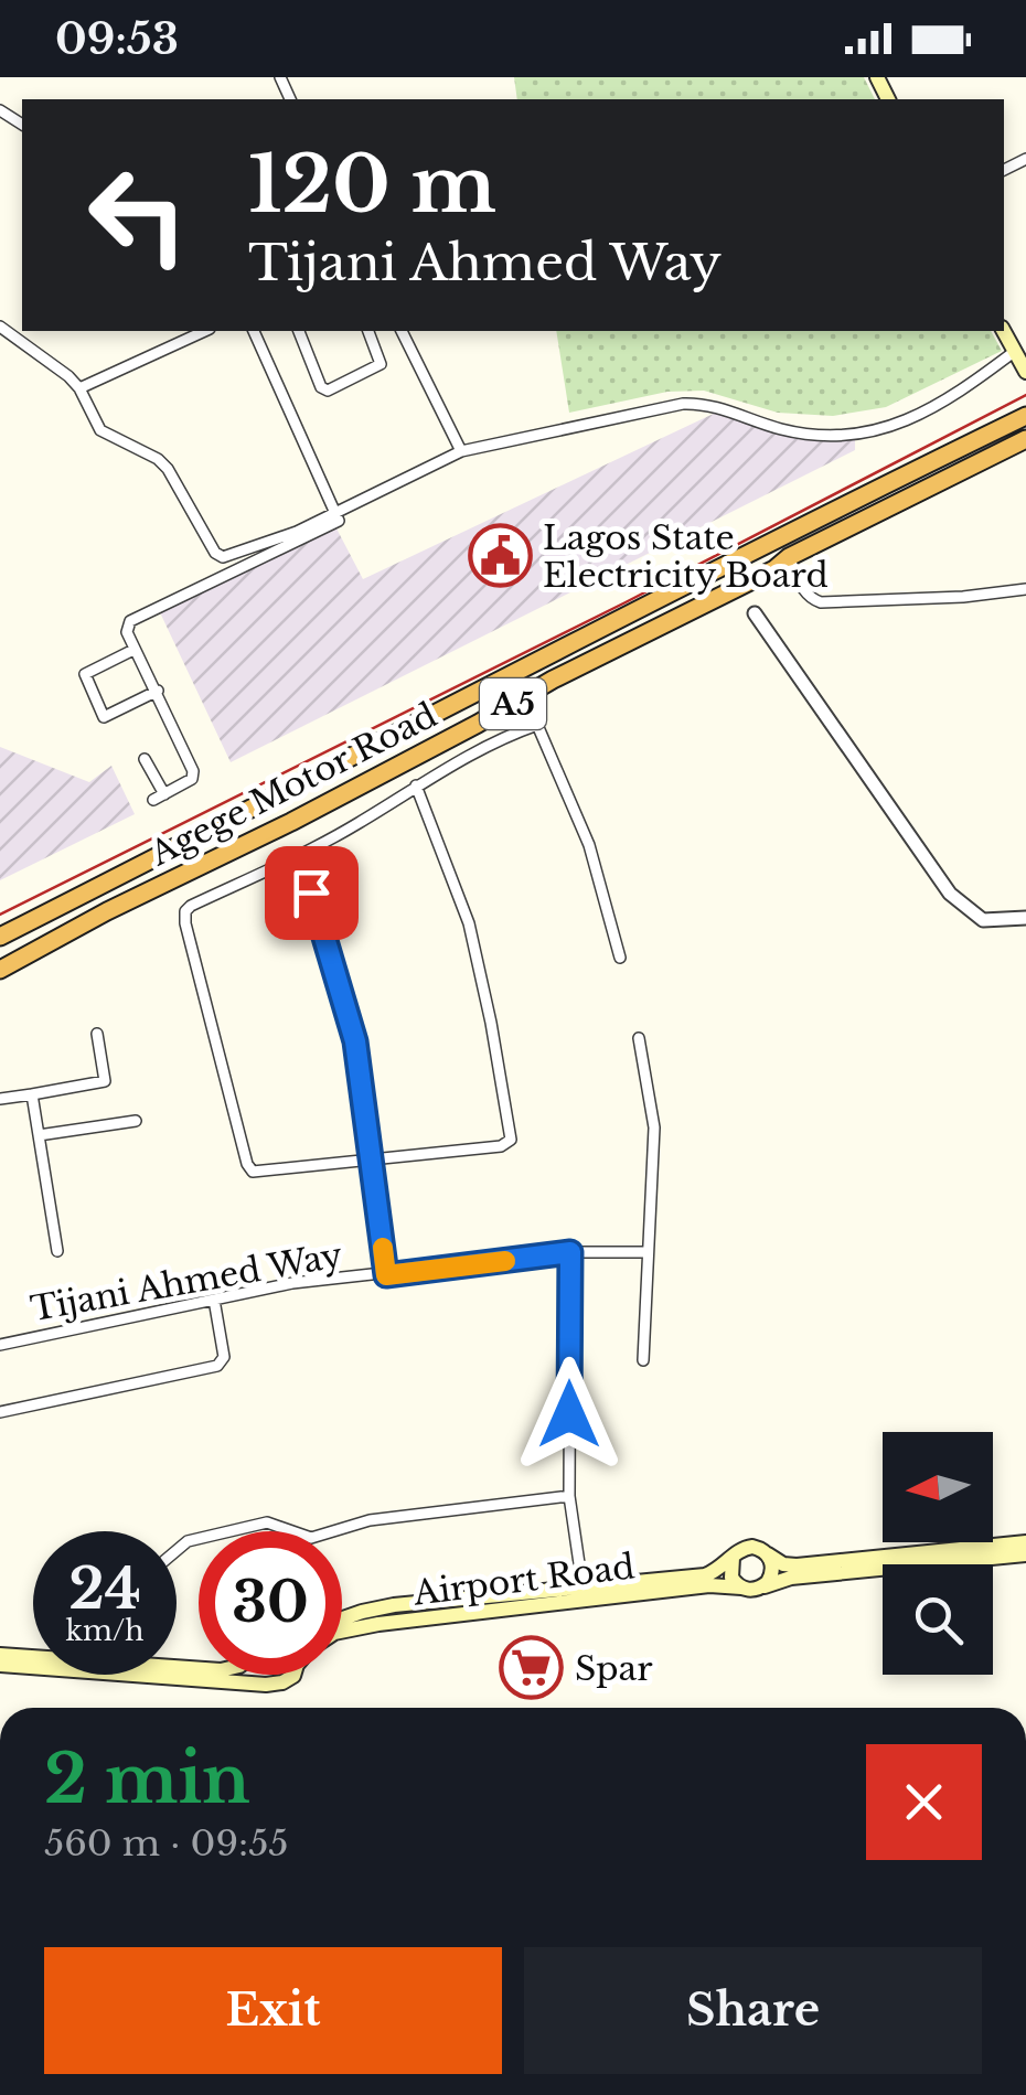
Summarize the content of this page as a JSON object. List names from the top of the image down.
{
  "streets": {
    "highway": ["A5", "Agege Motor Road"],
    "main road": ["Airport Road"],
    "street": ["Tijani Ahmed Way"]
  },
  "places": {
    "public building": ["Lagos State Electricity Board"],
    "supermarket": ["Spar"]
  },
  "north": "left",
  "page": {
    "status": "09:53",
    "turn": ["120 m", "Tijani Ahmed Way"],
    "speed": "24 km/h",
    "limit": "30",
    "heading": ["2 min", "560 m · 09:55"],
    "buttons": ["Exit", "Share"]
  }
}
